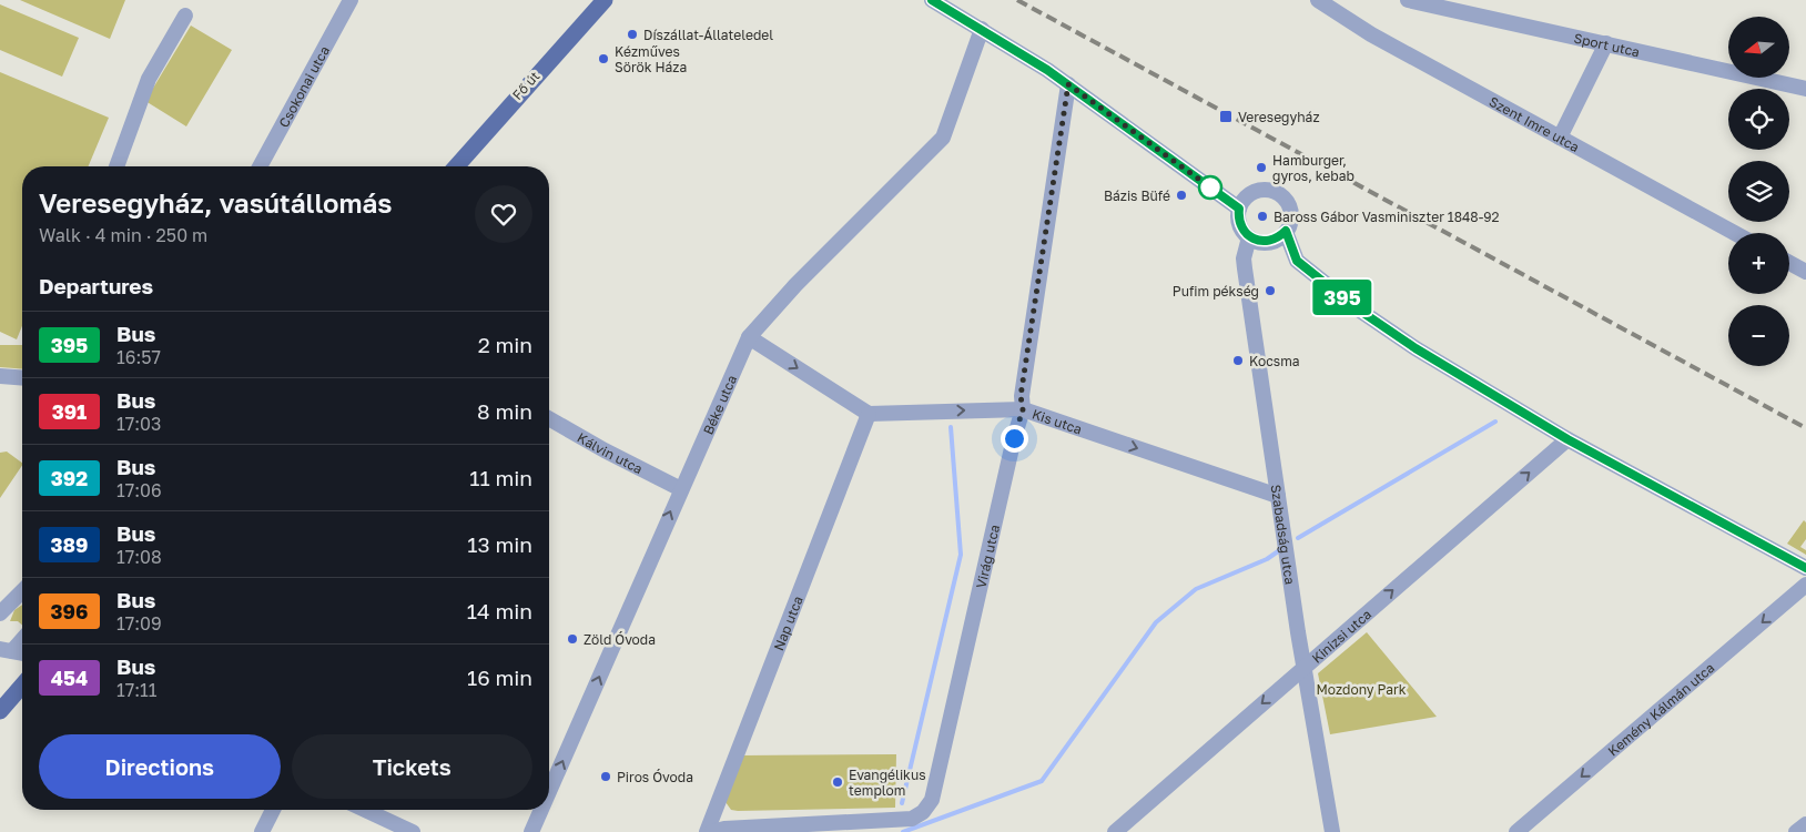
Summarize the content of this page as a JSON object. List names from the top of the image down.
{
  "streets": {
    "main road": ["Fő út"],
    "street": [
      "Sport utca",
      "Csokonai utca",
      "Szent Imre utca",
      "Béke utca",
      "Kis utca",
      "Kálvin utca",
      "Szabadság utca",
      "Virág utca",
      "Nap utca",
      "Kinizsi utca",
      "Kemény Kálmán utca"
    ]
  },
  "crossings": [
    ["Béke utca", "Kálvin utca"],
    ["Kis utca", "Szabadság utca"],
    ["Kis utca", "Virág utca"],
    ["Kis utca", "Nap utca"],
    ["Szabadság utca", "Kinizsi utca"]
  ],
  "one_way": ["Béke utca", "Kis utca", "Kemény Kálmán utca"],
  "parks": ["Mozdony Park"],
  "places": {
    "other": [
      "Díszállat-Állateledel",
      "Kézműves Sörök Háza",
      "Hamburger, gyros, kebab",
      "Bázis Büfé",
      "Baross Gábor Vasminiszter 1848-92",
      "Pufim pékség",
      "Kocsma",
      "Zöld Óvoda",
      "Piros Óvoda",
      "Evangélikus templom"
    ],
    "transit": ["Veresegyház"]
  },
  "lines": ["bus line 395"],
  "north": "left",
  "page": {
    "on_map": "395",
    "map_buttons": ["+", "−"],
    "heading": [
      ["Veresegyház, vasútállomás", "Walk · 4 min · 250 m"],
      "Departures"
    ],
    "list": [
      {
        "mark": "395",
        "name": "Bus",
        "note": "16:57",
        "value": "2 min"
      },
      {
        "mark": "391",
        "name": "Bus",
        "note": "17:03",
        "value": "8 min"
      },
      {
        "mark": "392",
        "name": "Bus",
        "note": "17:06",
        "value": "11 min"
      },
      {
        "mark": "389",
        "name": "Bus",
        "note": "17:08",
        "value": "13 min"
      },
      {
        "mark": "396",
        "name": "Bus",
        "note": "17:09",
        "value": "14 min"
      },
      {
        "mark": "454",
        "name": "Bus",
        "note": "17:11",
        "value": "16 min"
      }
    ],
    "buttons": ["Directions", "Tickets"]
  }
}
